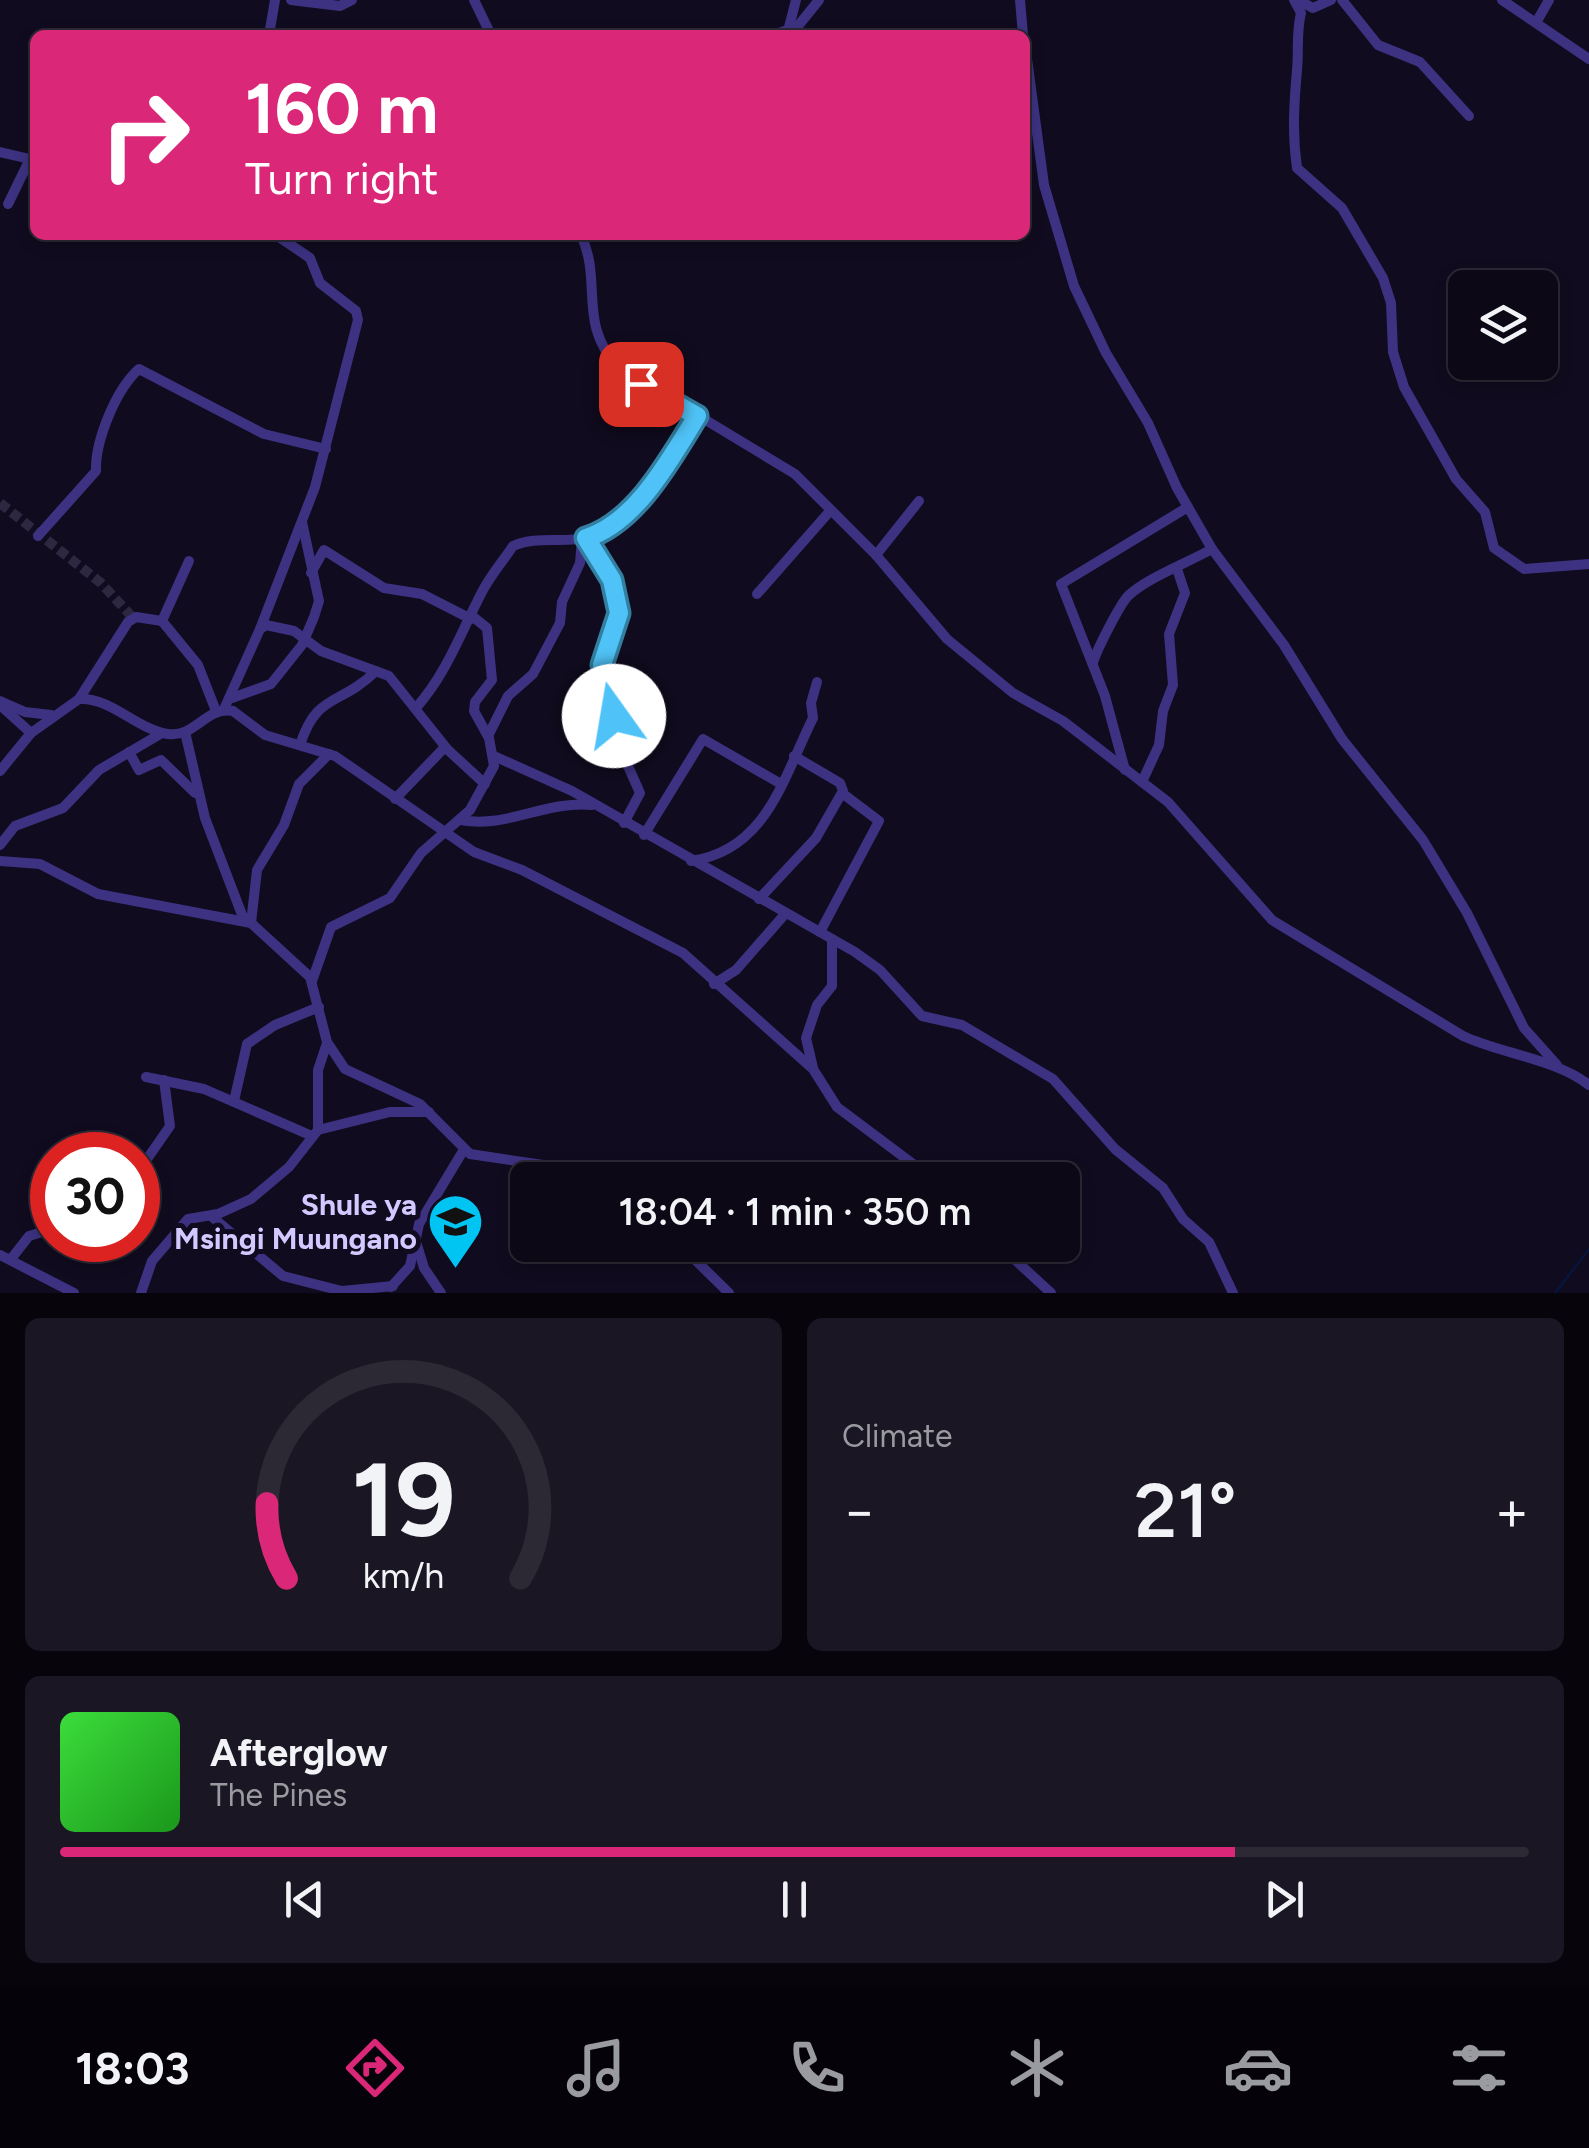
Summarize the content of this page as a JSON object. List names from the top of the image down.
{
  "places": {
    "school or university": ["Shule ya Msingi Muungano"]
  },
  "page": {
    "turn": ["160 m", "Turn right"],
    "limit": "30",
    "trip": "18:04 · 1 min · 350 m",
    "tile": "Climate",
    "heat": ["−", "21°", "+"],
    "song": ["Afterglow", "The Pines"],
    "tabs": "18:03",
    "gauge": ["19", "km/h"]
  }
}
